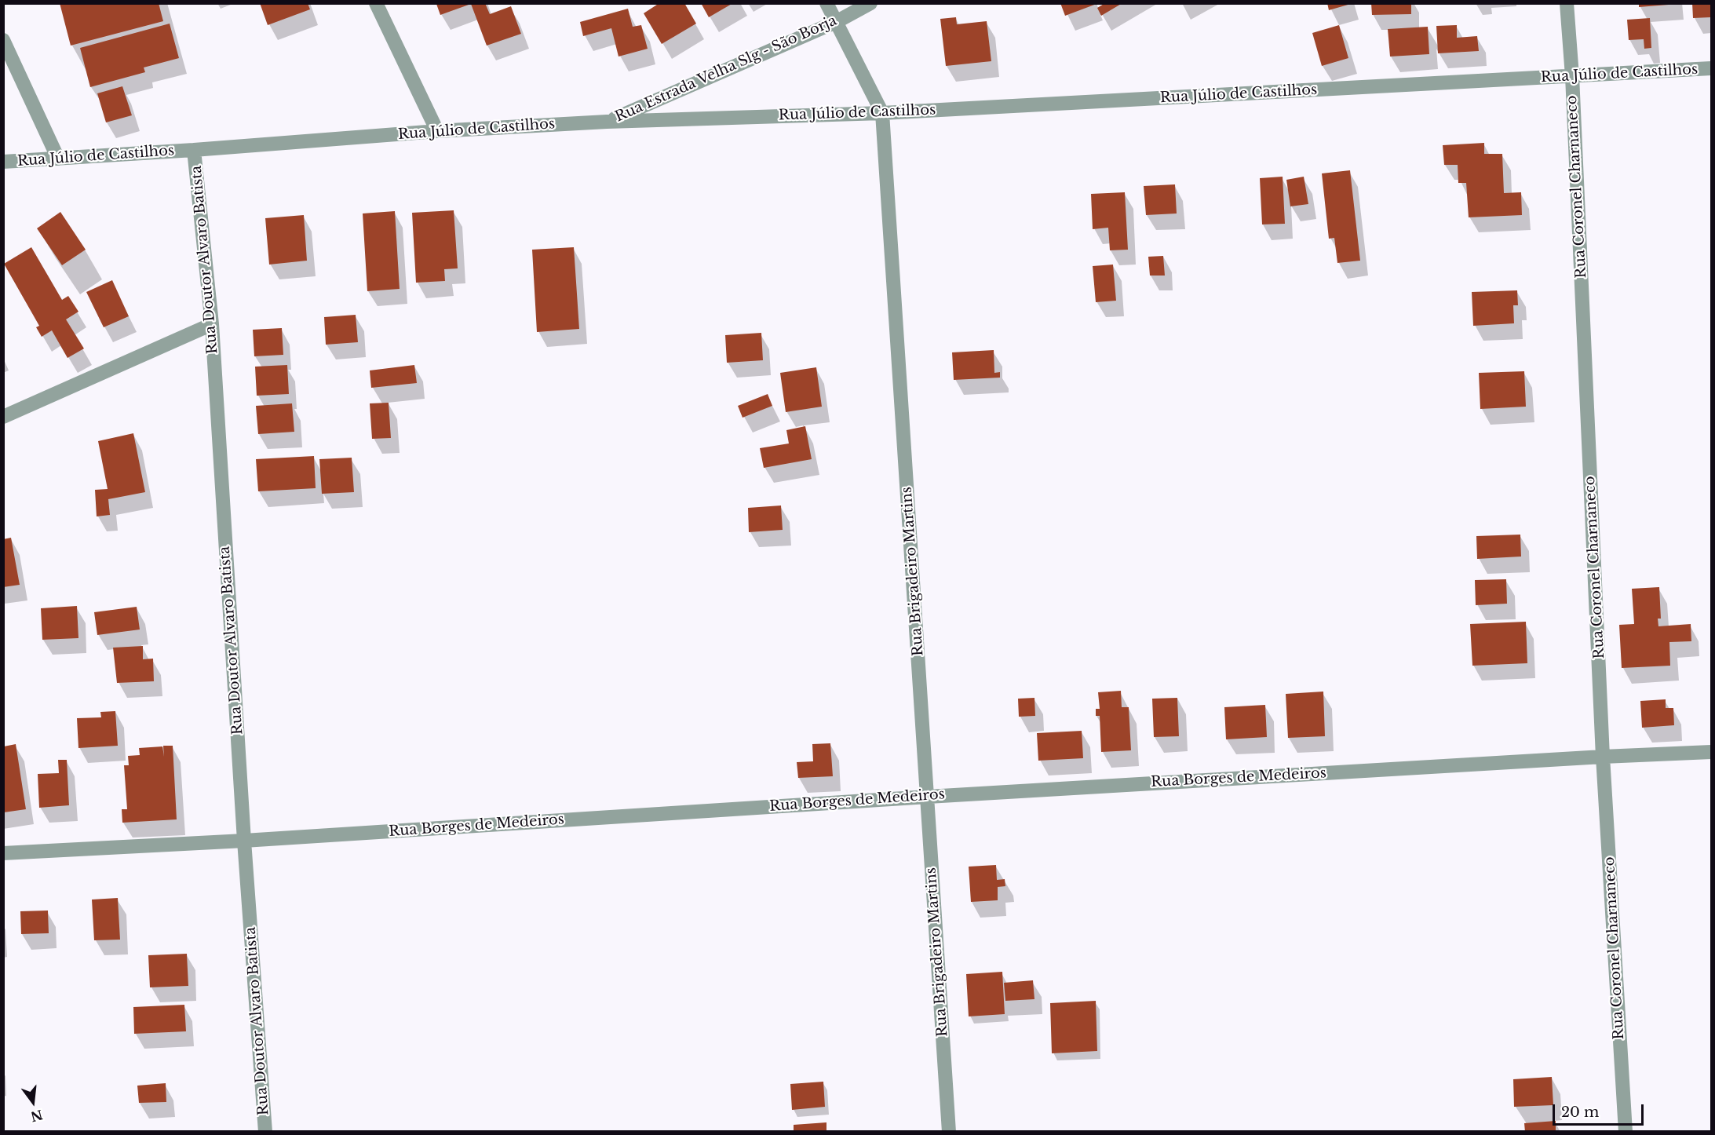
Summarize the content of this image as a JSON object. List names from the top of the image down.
{
  "streets": {
    "street": [
      "Rua Estrada Velha Slg - São Borja",
      "Rua Júlio de Castilhos",
      "Rua Coronel Charnaneco",
      "Rua Doutor Alvaro Batista",
      "Rua Brigadeiro Martins",
      "Rua Borges de Medeiros"
    ]
  },
  "crossings": [
    ["Rua Estrada Velha Slg - São Borja", "Rua Júlio de Castilhos"],
    ["Rua Estrada Velha Slg - São Borja", "Rua Brigadeiro Martins"],
    ["Rua Júlio de Castilhos", "Rua Coronel Charnaneco"],
    ["Rua Júlio de Castilhos", "Rua Doutor Alvaro Batista"],
    ["Rua Júlio de Castilhos", "Rua Brigadeiro Martins"],
    ["Rua Coronel Charnaneco", "Rua Borges de Medeiros"],
    ["Rua Doutor Alvaro Batista", "Rua Borges de Medeiros"],
    ["Rua Brigadeiro Martins", "Rua Borges de Medeiros"]
  ],
  "scale_bar": "20 m",
  "north": "bottom"
}
